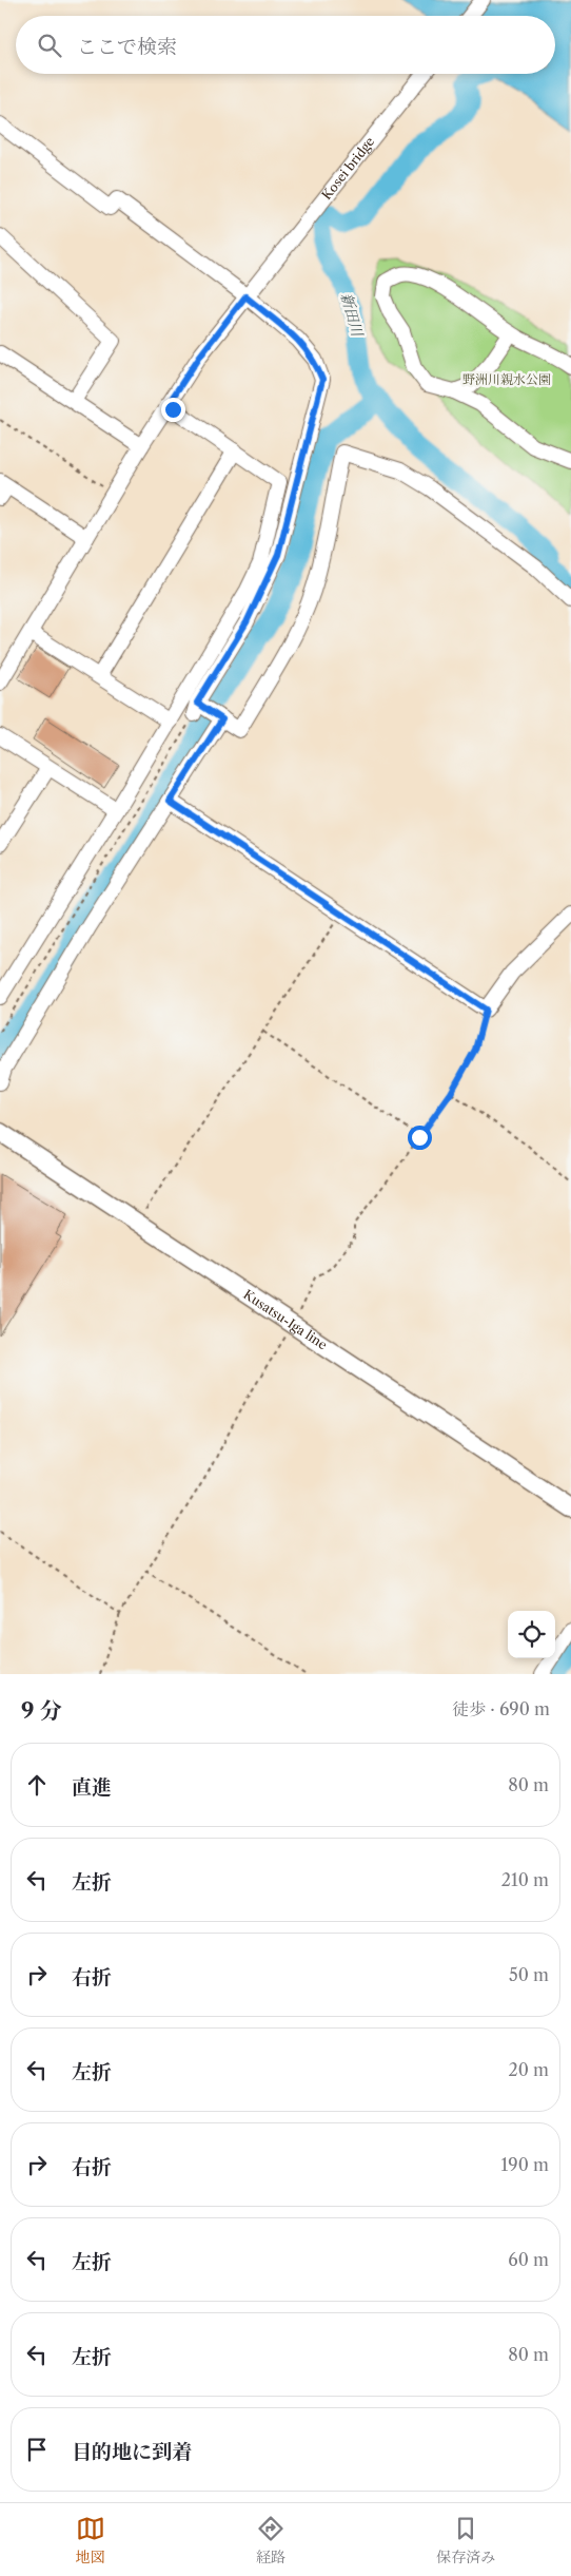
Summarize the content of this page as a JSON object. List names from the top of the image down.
{
  "streets": {
    "main road": ["Kusatsu-Iga line"],
    "street": ["Kosei bridge"]
  },
  "water": ["新田川"],
  "parks": ["野洲川親水公園"],
  "page": {
    "search": "ここで検索",
    "heading": ["9 分", "徒歩 · 690 m"],
    "list": [
      ["直進", "80 m"],
      ["左折", "210 m"],
      ["右折", "50 m"],
      ["左折", "20 m"],
      ["右折", "190 m"],
      ["左折", "60 m"],
      ["左折", "80 m"],
      "目的地に到着"
    ],
    "nav": ["地図", "経路", "保存済み"]
  }
}
